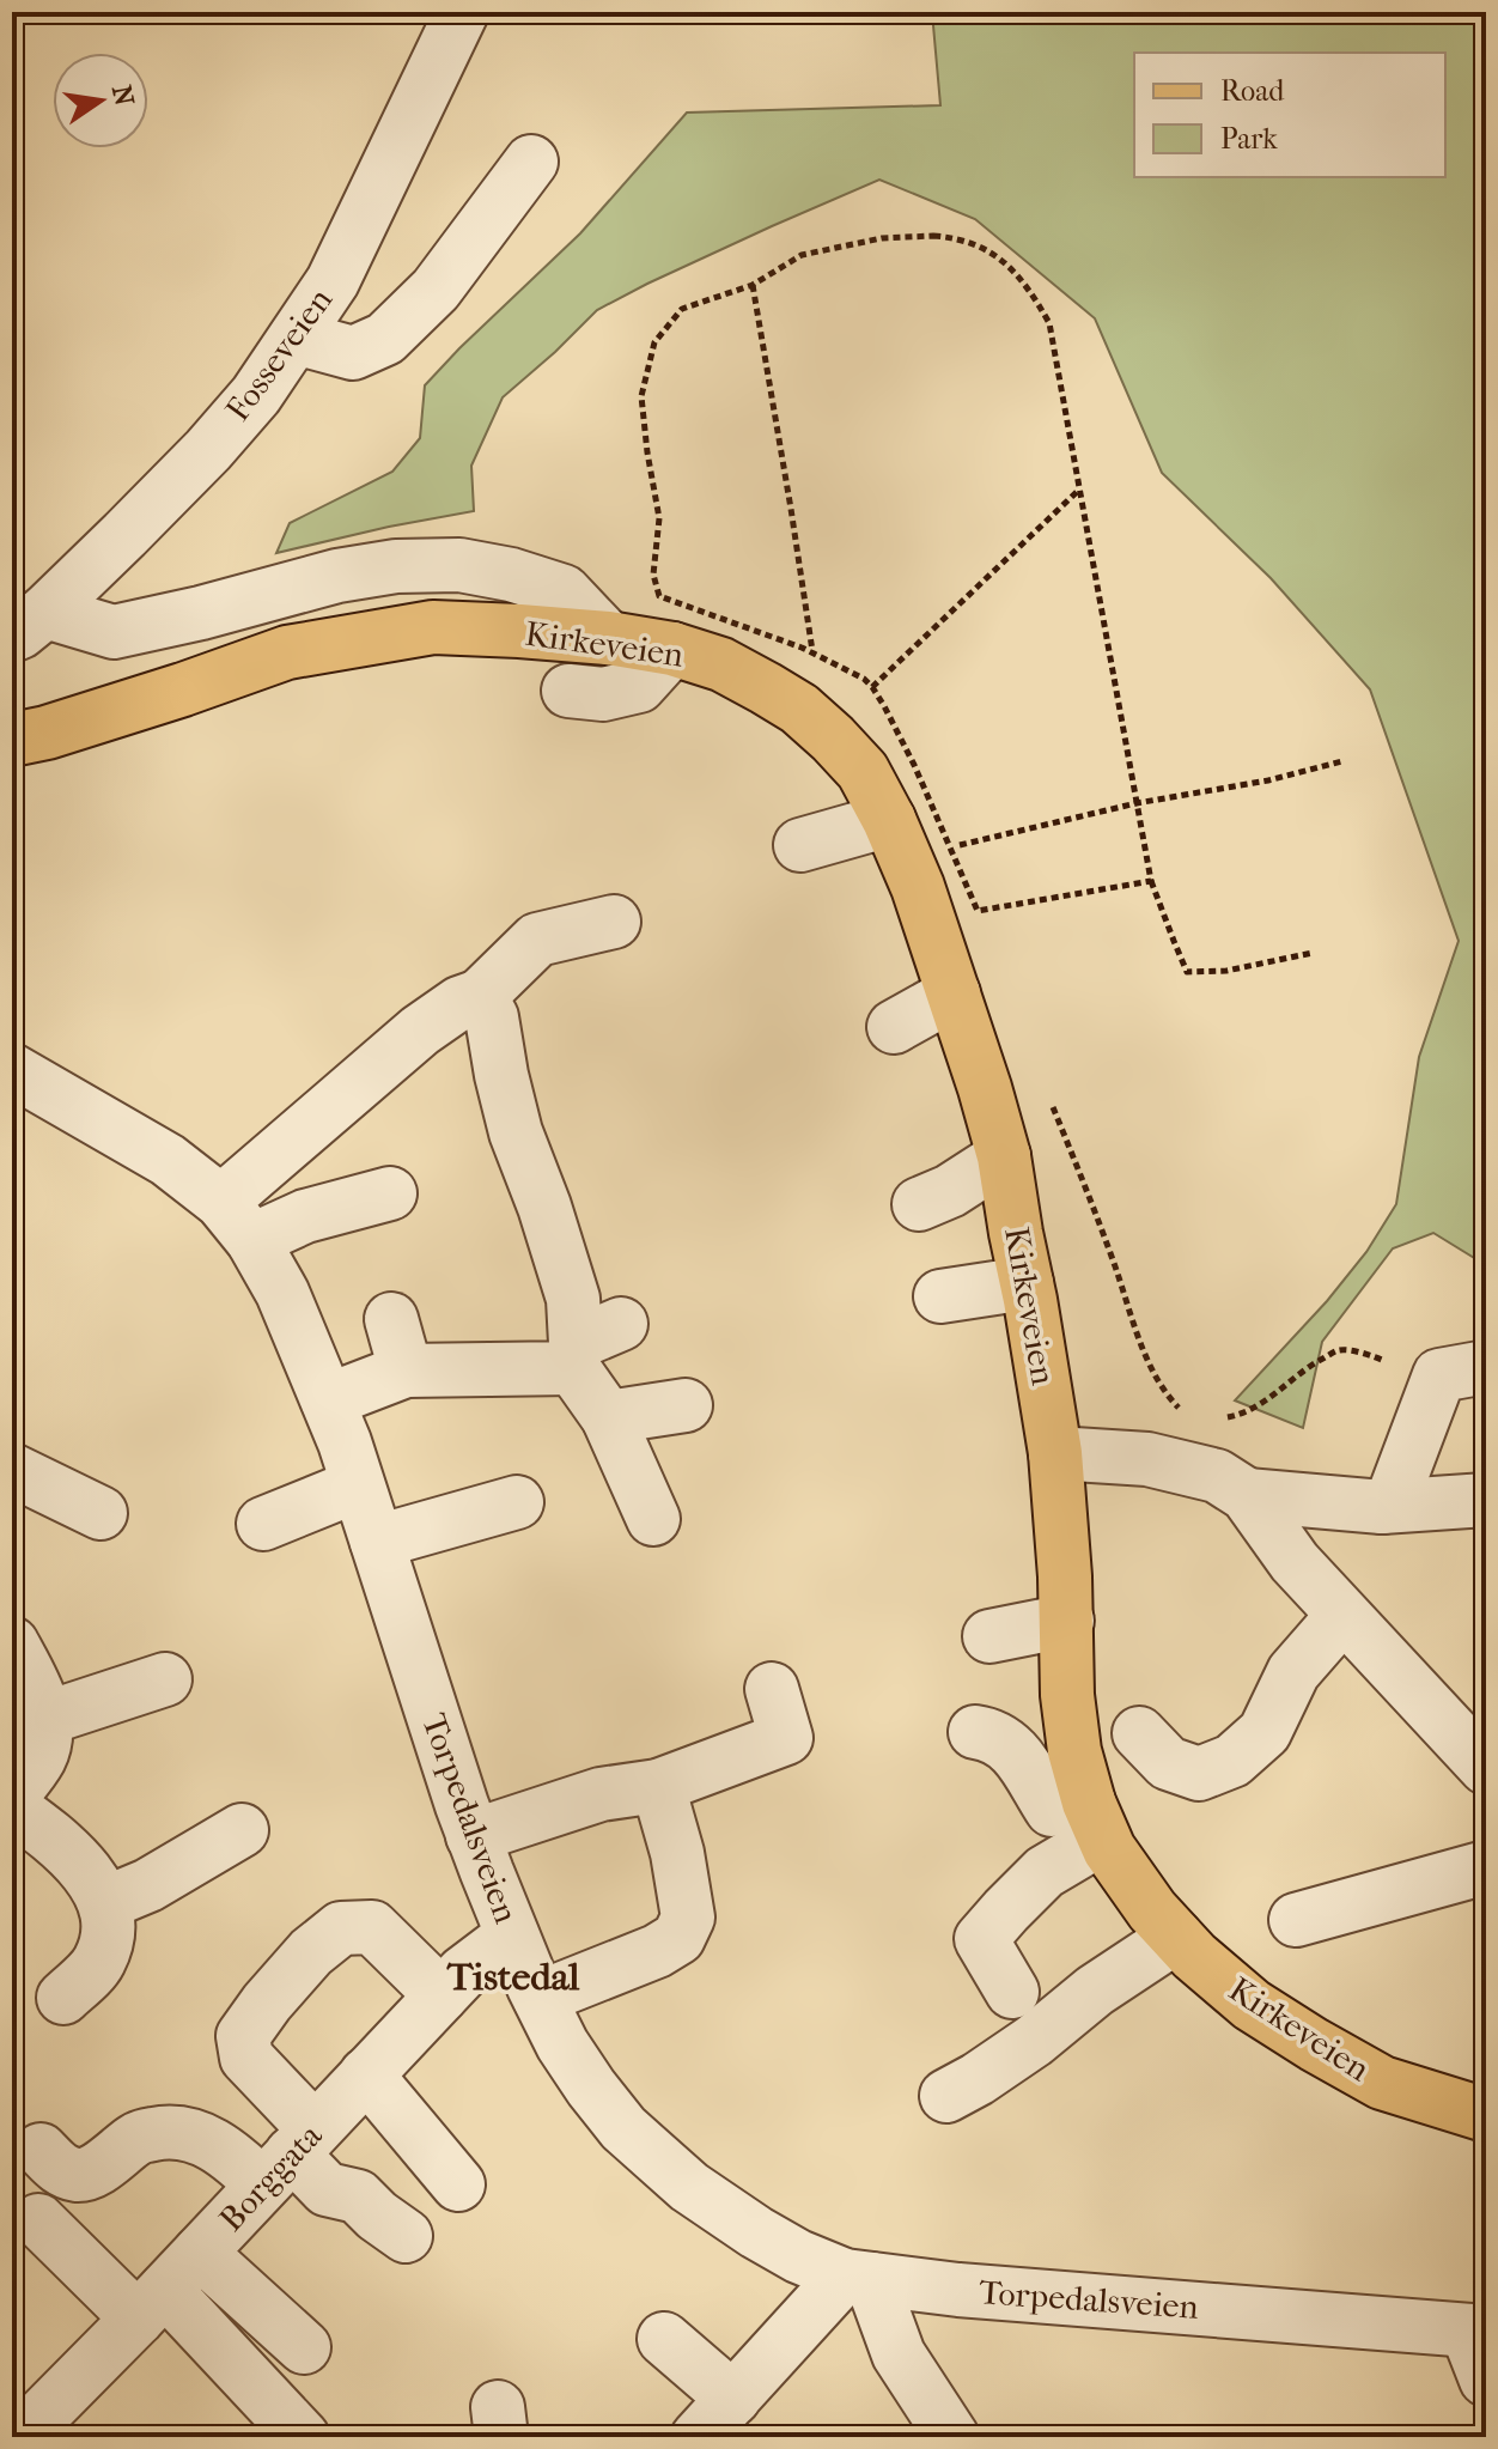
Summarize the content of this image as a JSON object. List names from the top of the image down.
{
  "streets": {
    "main road": ["Kirkeveien"],
    "street": ["Fosseveien", "Torpedalsveien", "Borggata"]
  },
  "crossings": [
    ["Torpedalsveien", "Borggata"]
  ],
  "districts": ["Tistedal"],
  "legend": ["Road", "Park"],
  "north": "right"
}
